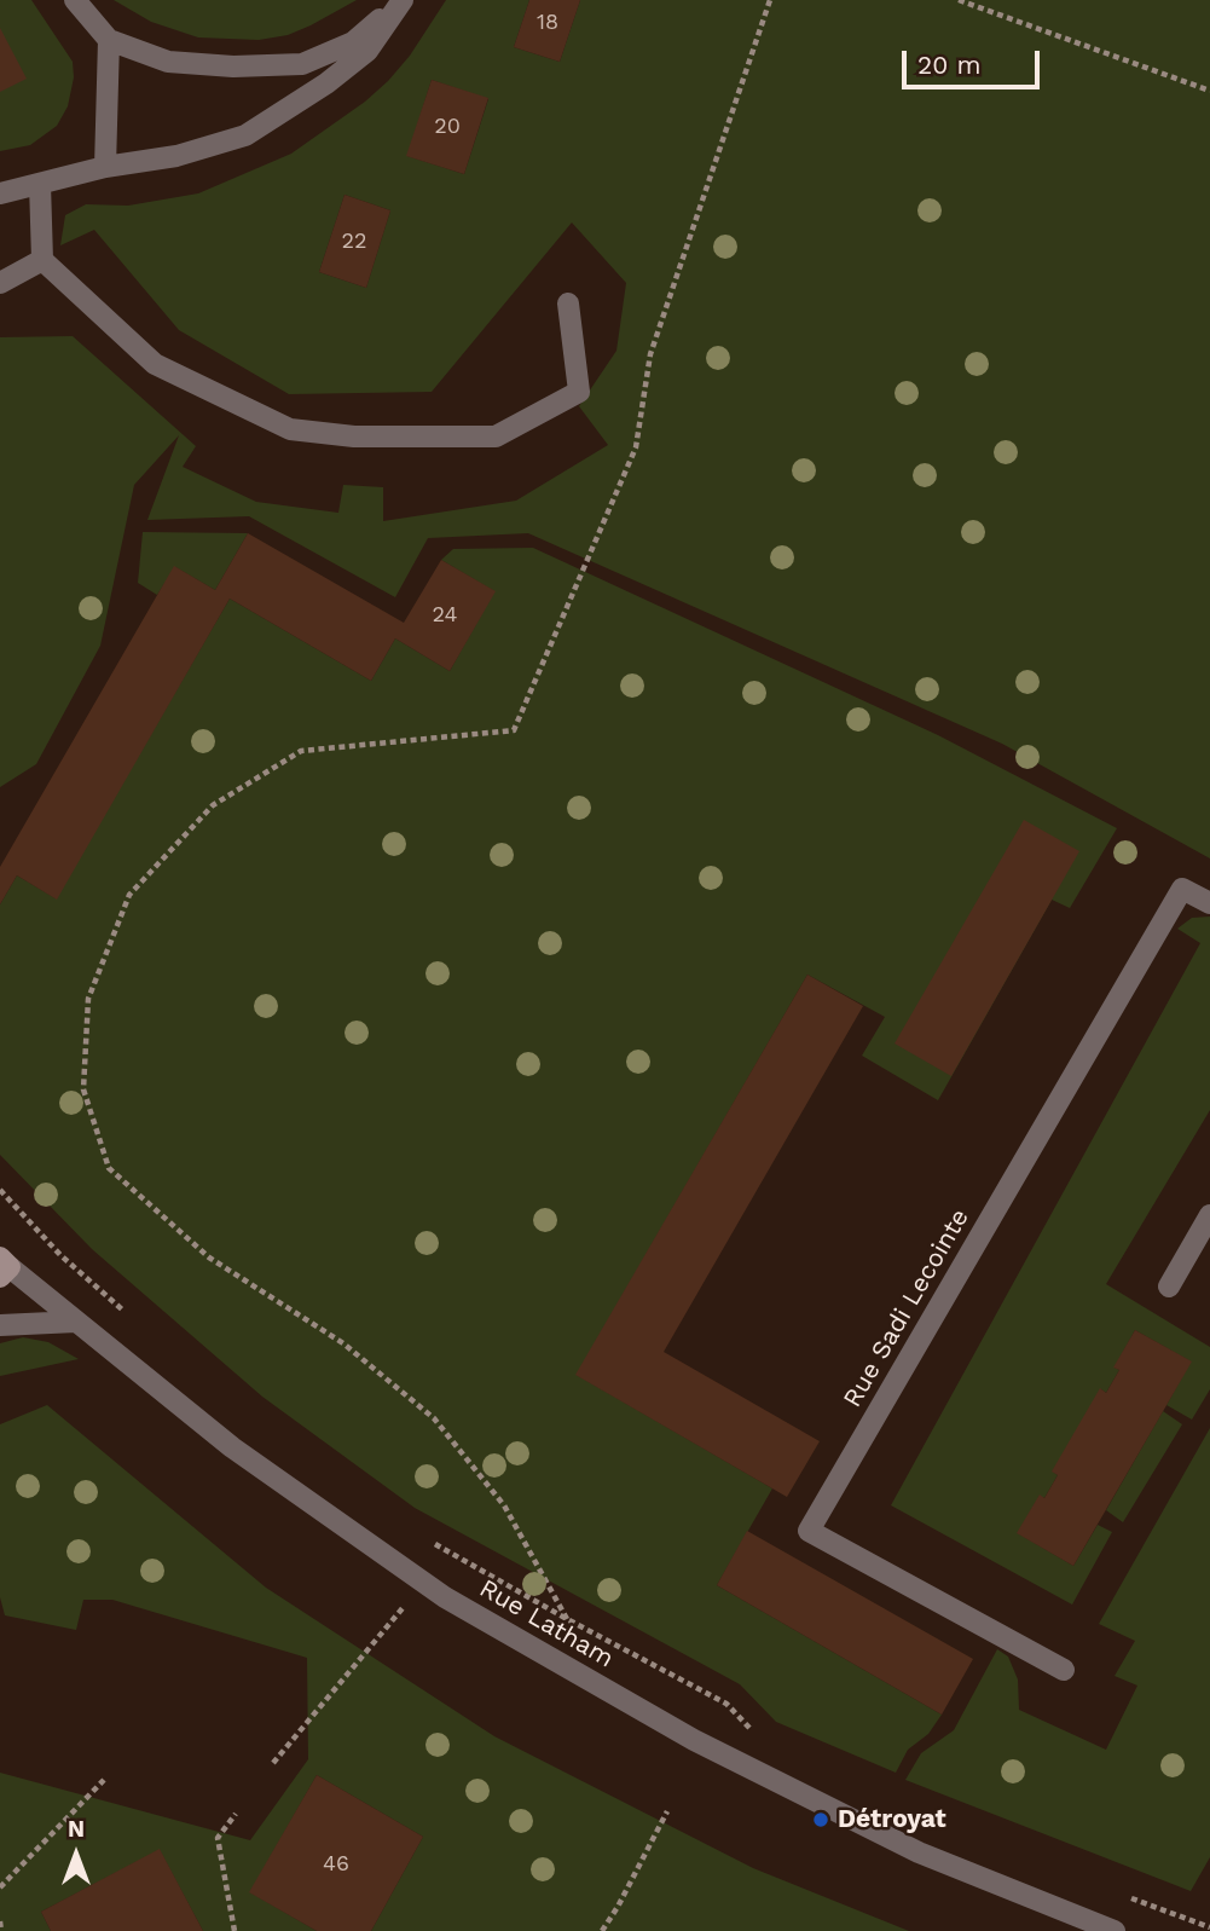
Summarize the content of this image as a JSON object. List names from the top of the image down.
{
  "streets": {
    "street": ["Rue Sadi Lecointe", "Rue Latham"]
  },
  "places": ["Détroyat"],
  "house_numbers": [
    "18",
    "20",
    "22",
    "24",
    "46"
  ],
  "scale_bar": "20 m",
  "north": "top"
}
